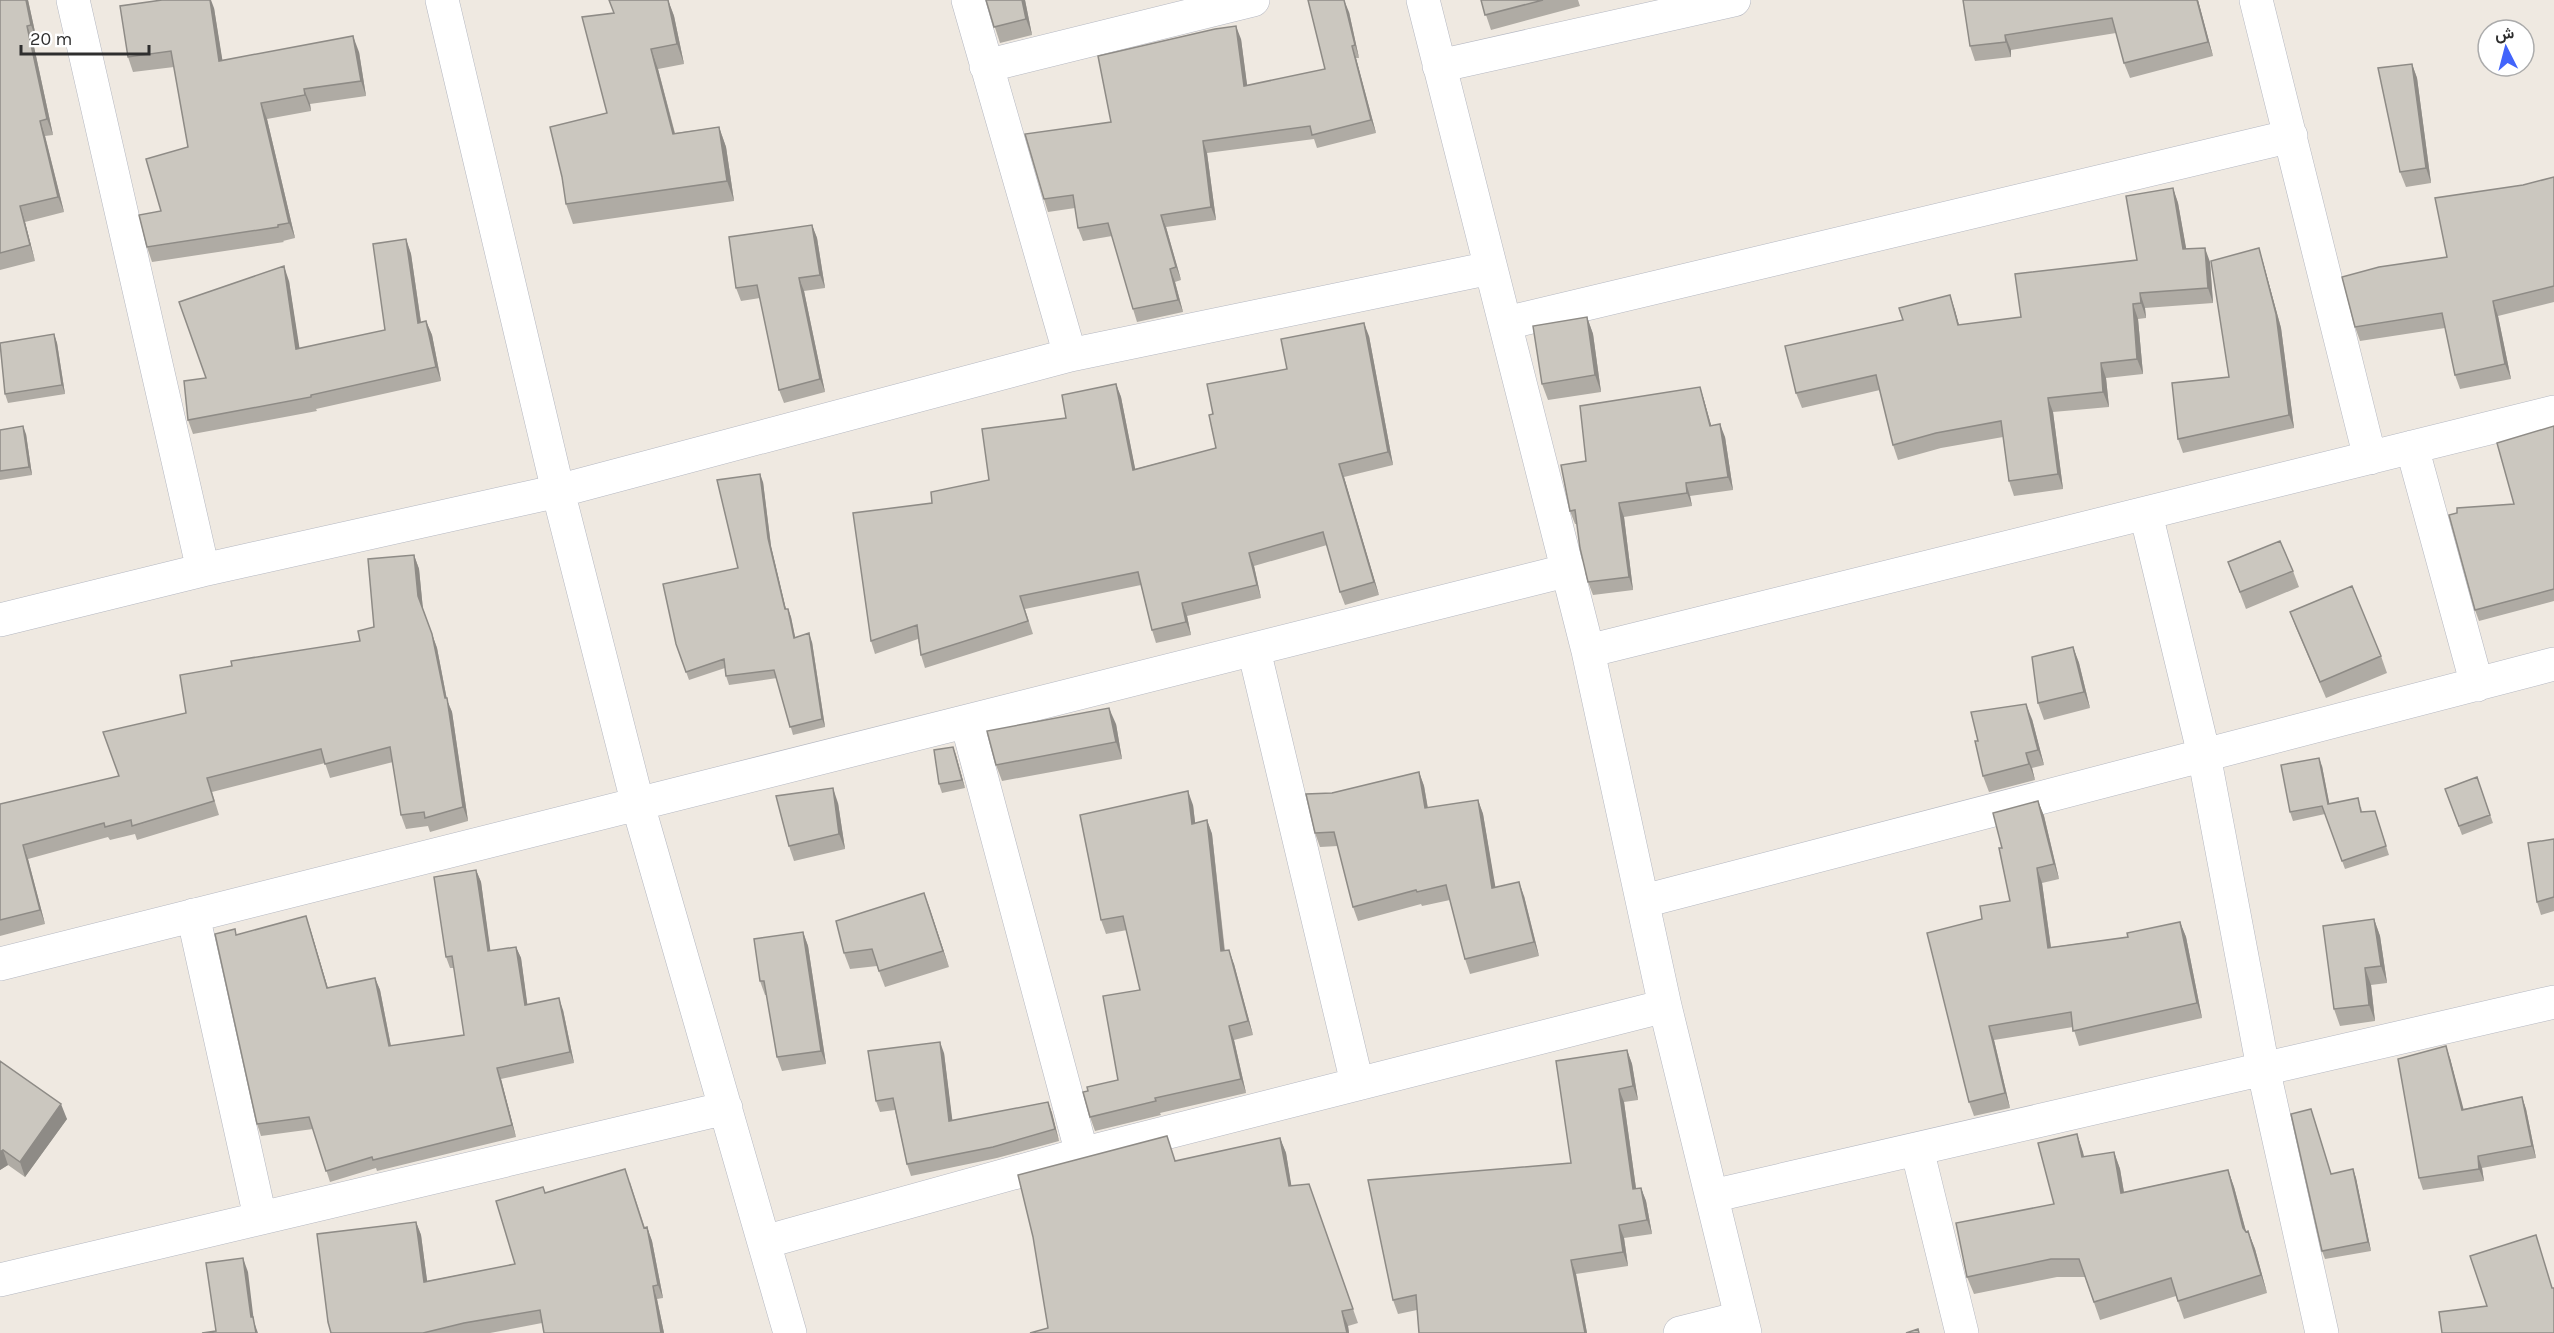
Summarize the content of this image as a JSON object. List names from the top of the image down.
{
  "scale_bar": "20 m",
  "north": "top"
}
